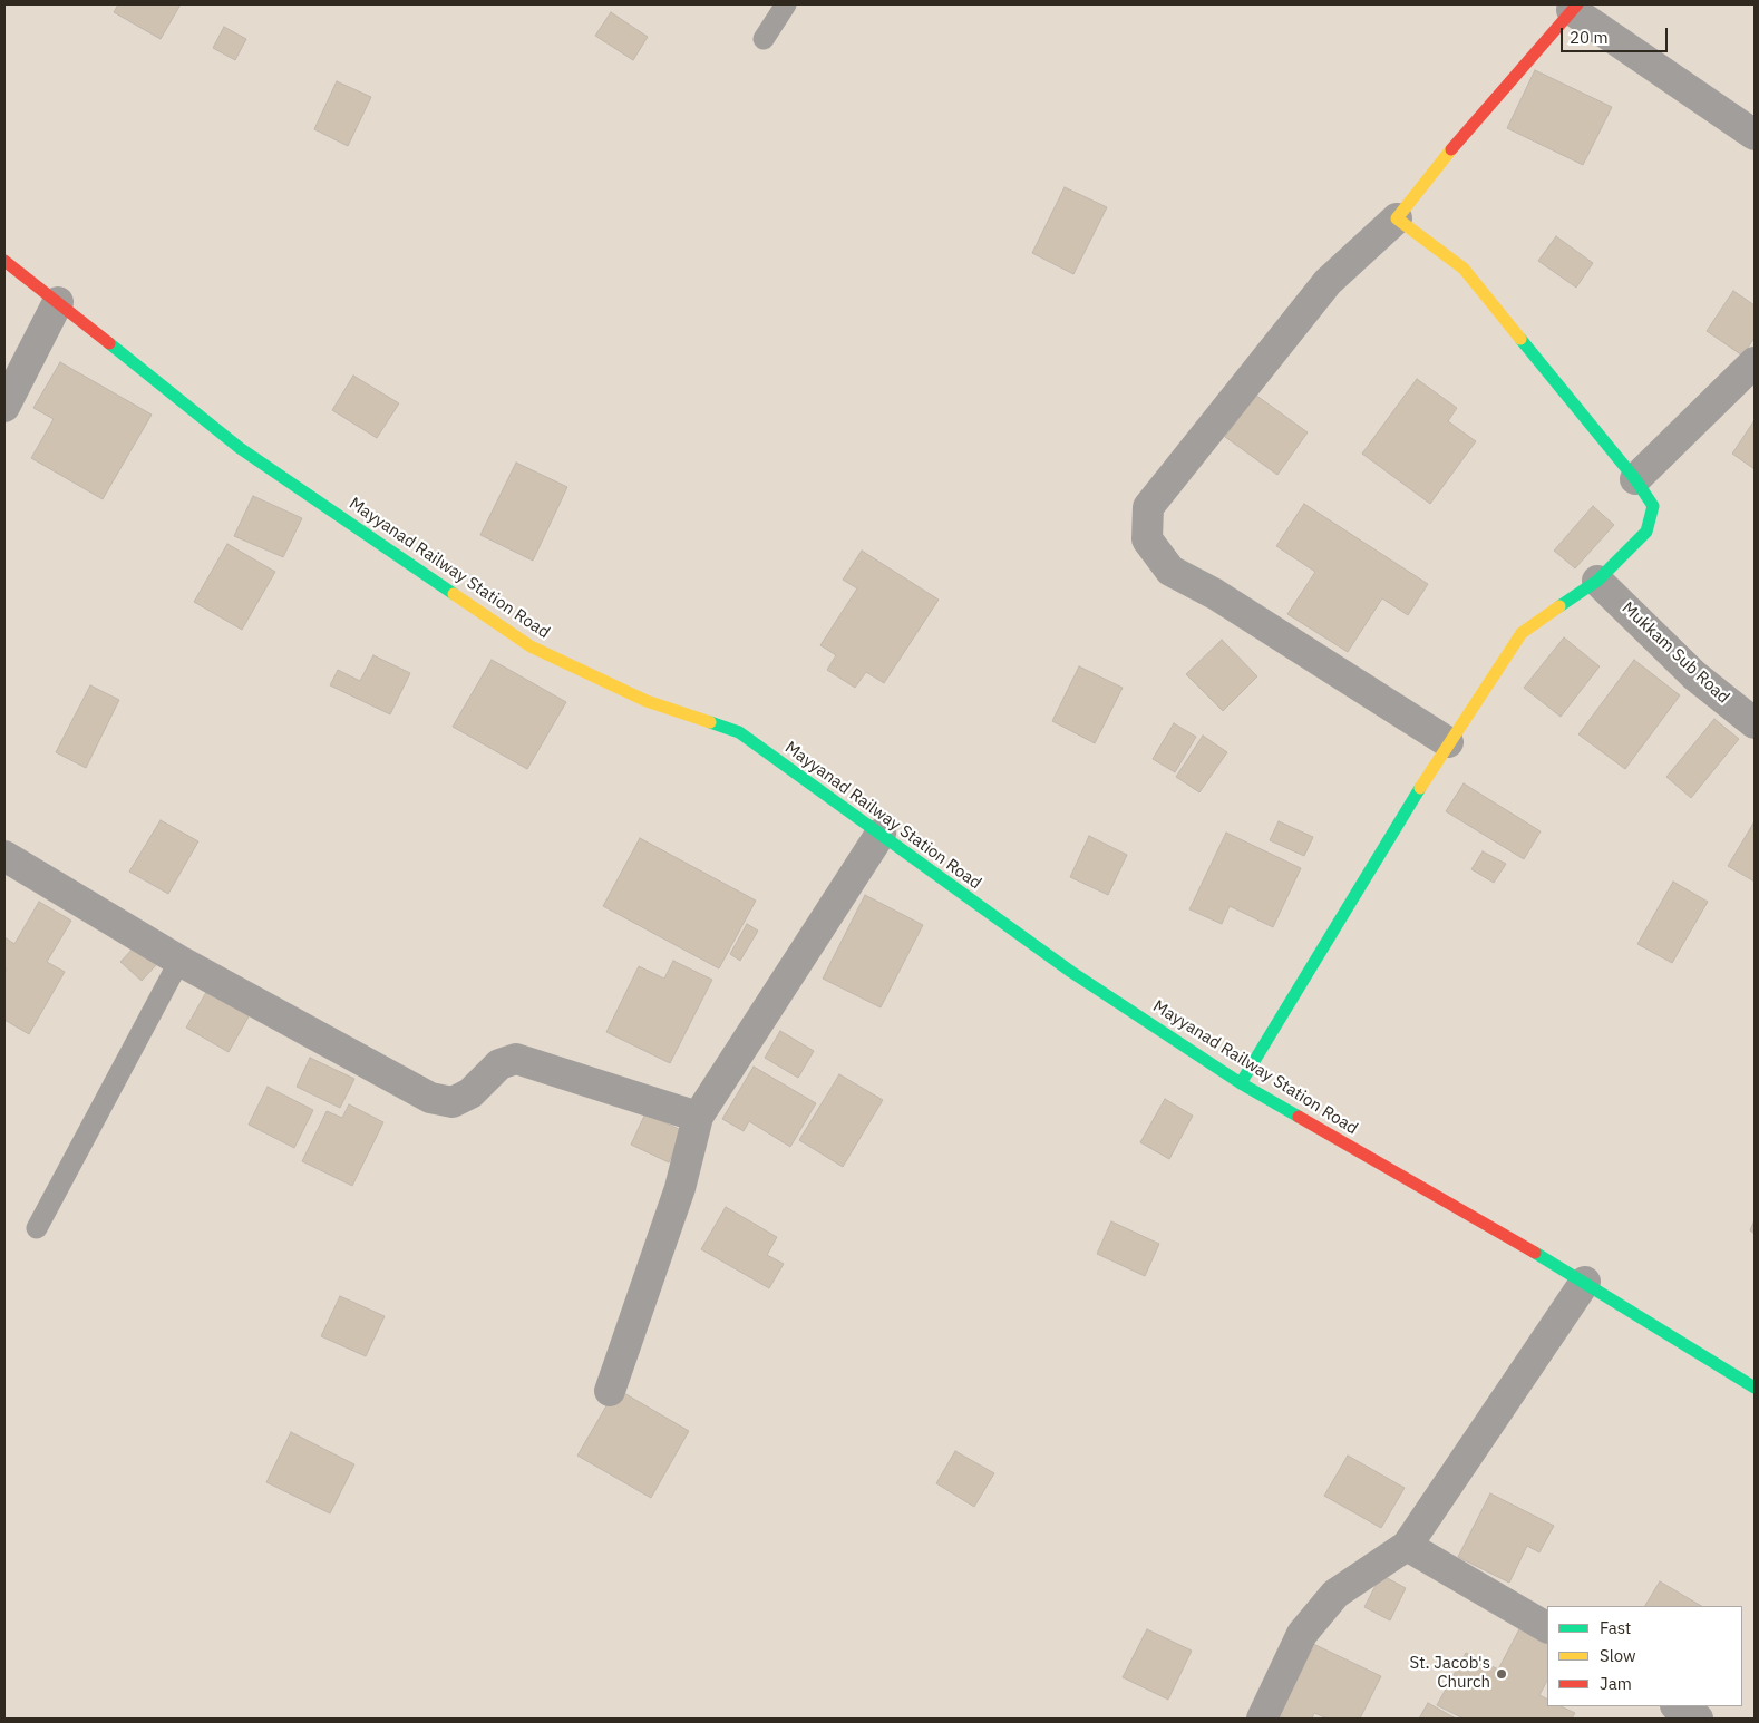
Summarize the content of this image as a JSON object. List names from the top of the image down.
{
  "streets": {
    "main road": ["Mayyanad Railway Station Road"],
    "street": ["Mukkam Sub Road"]
  },
  "places": ["St. Jacob's Church"],
  "legend": ["Fast", "Slow", "Jam"],
  "scale_bar": "20 m"
}
